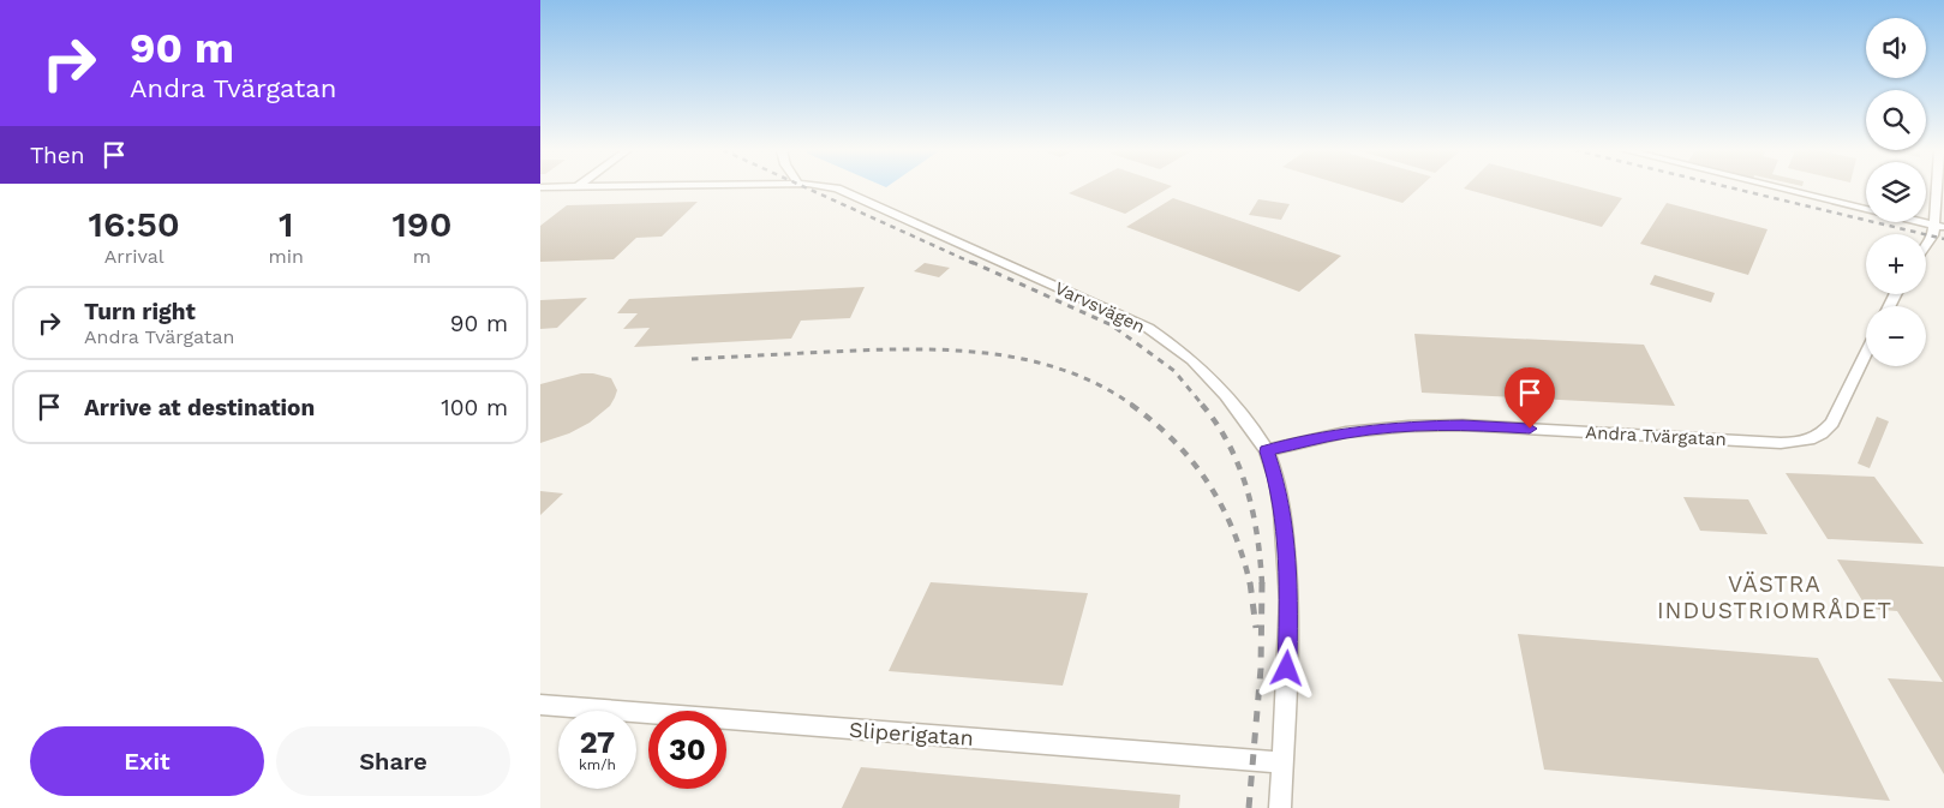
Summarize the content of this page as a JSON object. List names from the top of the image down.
{
  "streets": {
    "street": ["Varvsvägen", "Andra Tvärgatan", "Sliperigatan"]
  },
  "crossings": [
    ["Varvsvägen", "Andra Tvärgatan"],
    ["Varvsvägen", "Sliperigatan"]
  ],
  "districts": ["VÄSTRA INDUSTRIOMRÅDET"],
  "page": {
    "turn": ["90 m", "Andra Tvärgatan"],
    "map_buttons": ["+", "−"],
    "then": "Then",
    "eta": [
      "16:50",
      "Arrival",
      "1",
      "min",
      "190",
      "m"
    ],
    "list": [
      {
        "name": "Turn right",
        "note": "Andra Tvärgatan",
        "value": "90 m"
      },
      {
        "name": "Arrive at destination",
        "value": "100 m"
      }
    ],
    "speed": "27 km/h",
    "limit": "30",
    "buttons": ["Exit", "Share"]
  }
}
